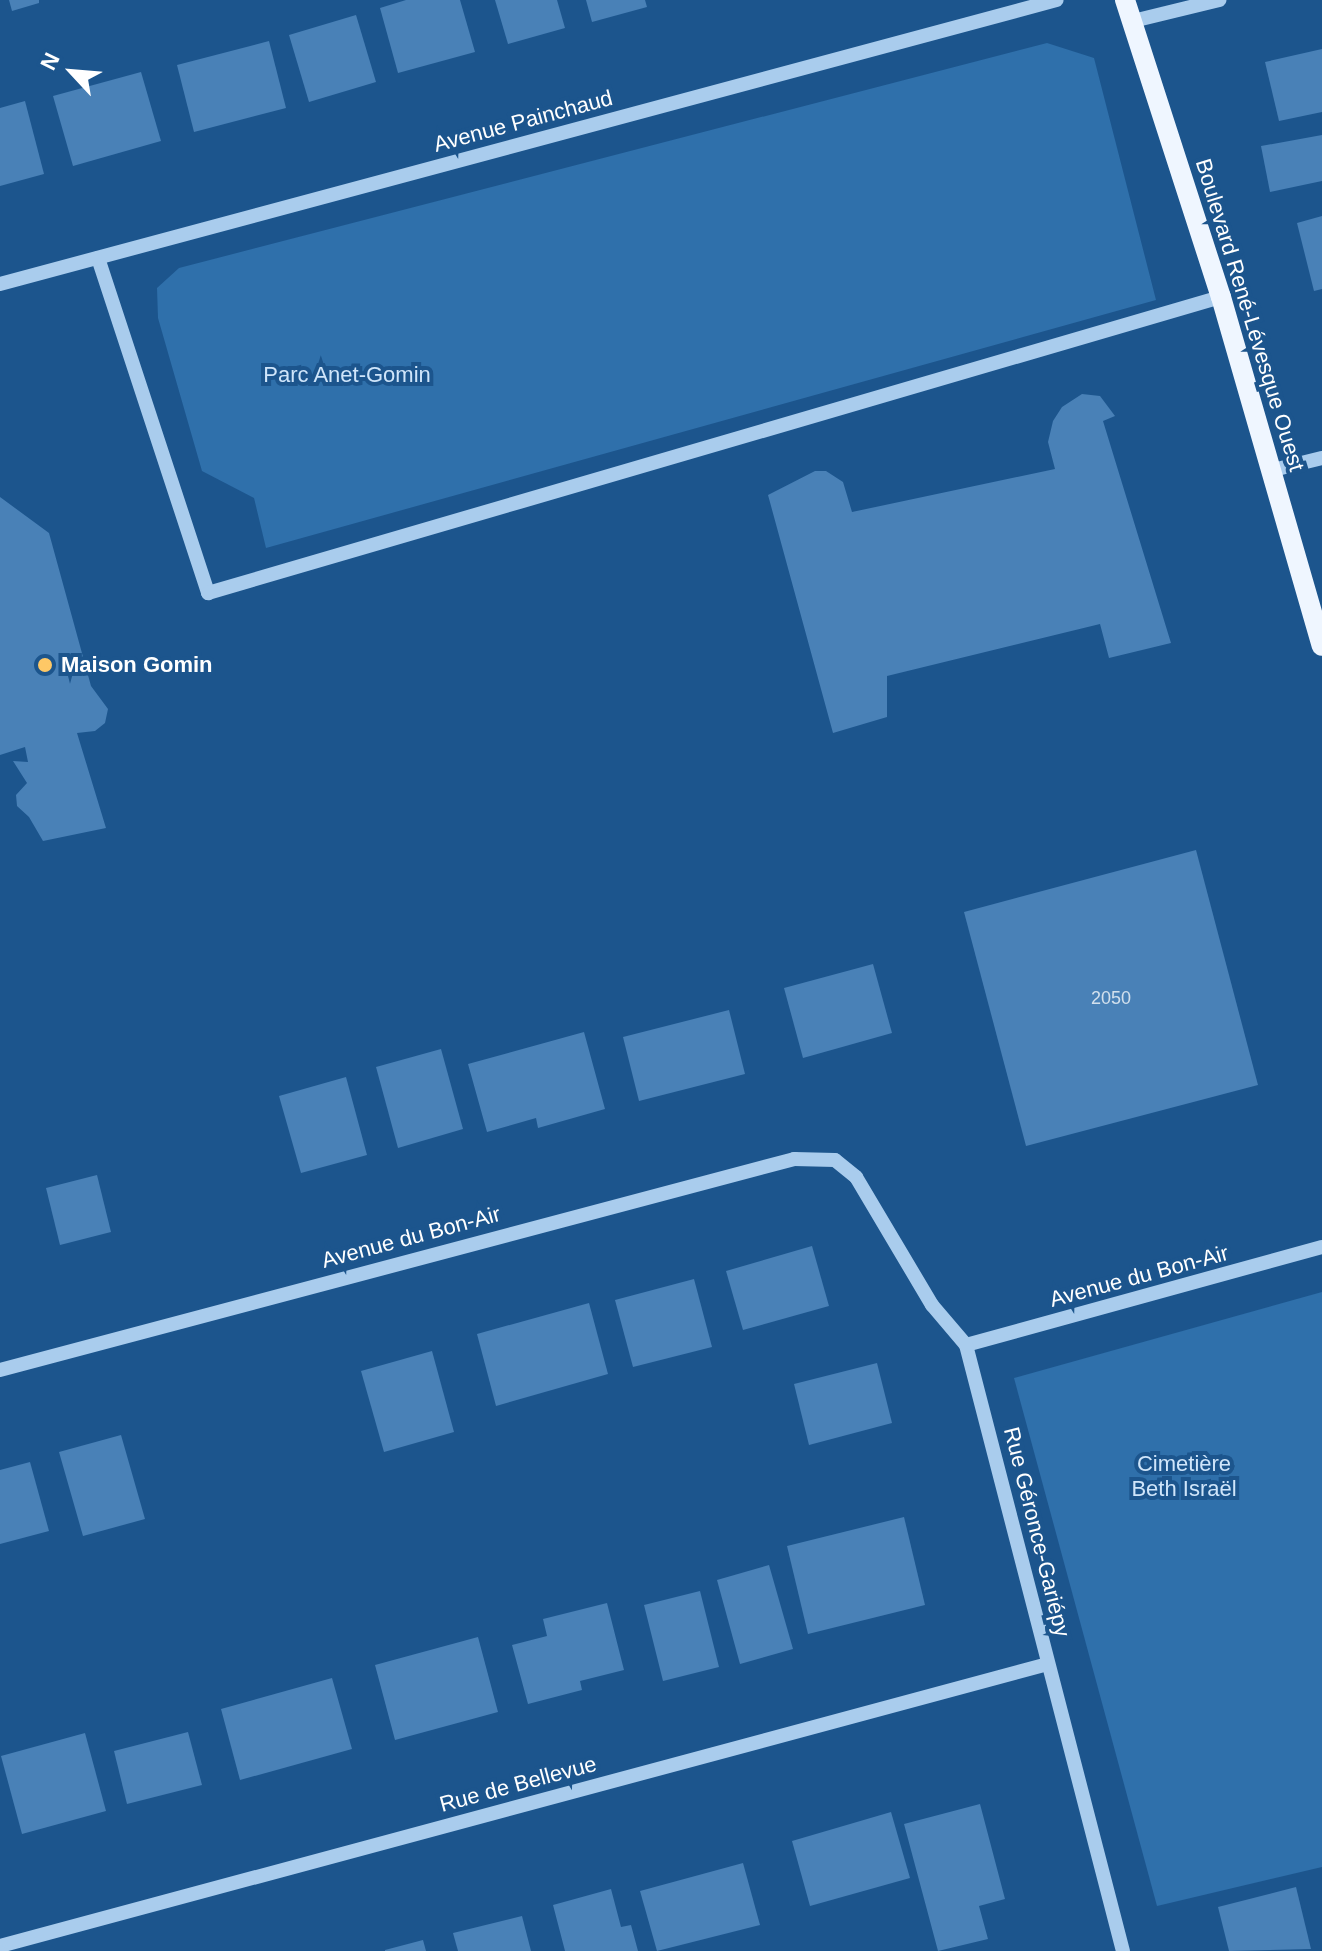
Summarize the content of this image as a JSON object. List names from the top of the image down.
{
  "streets": {
    "main road": ["Boulevard René-Lévesque Ouest"],
    "street": [
      "Avenue Painchaud",
      "Avenue du Bon-Air",
      "Rue Géronce-Gariépy",
      "Rue de Bellevue"
    ]
  },
  "crossings": [
    ["Avenue du Bon-Air", "Rue Géronce-Gariépy"],
    ["Rue Géronce-Gariépy", "Rue de Bellevue"]
  ],
  "parks": ["Parc Anet-Gomin", "Cimetière Beth Israël"],
  "places": ["Maison Gomin"],
  "house_numbers": ["2050"],
  "north": "top left"
}
